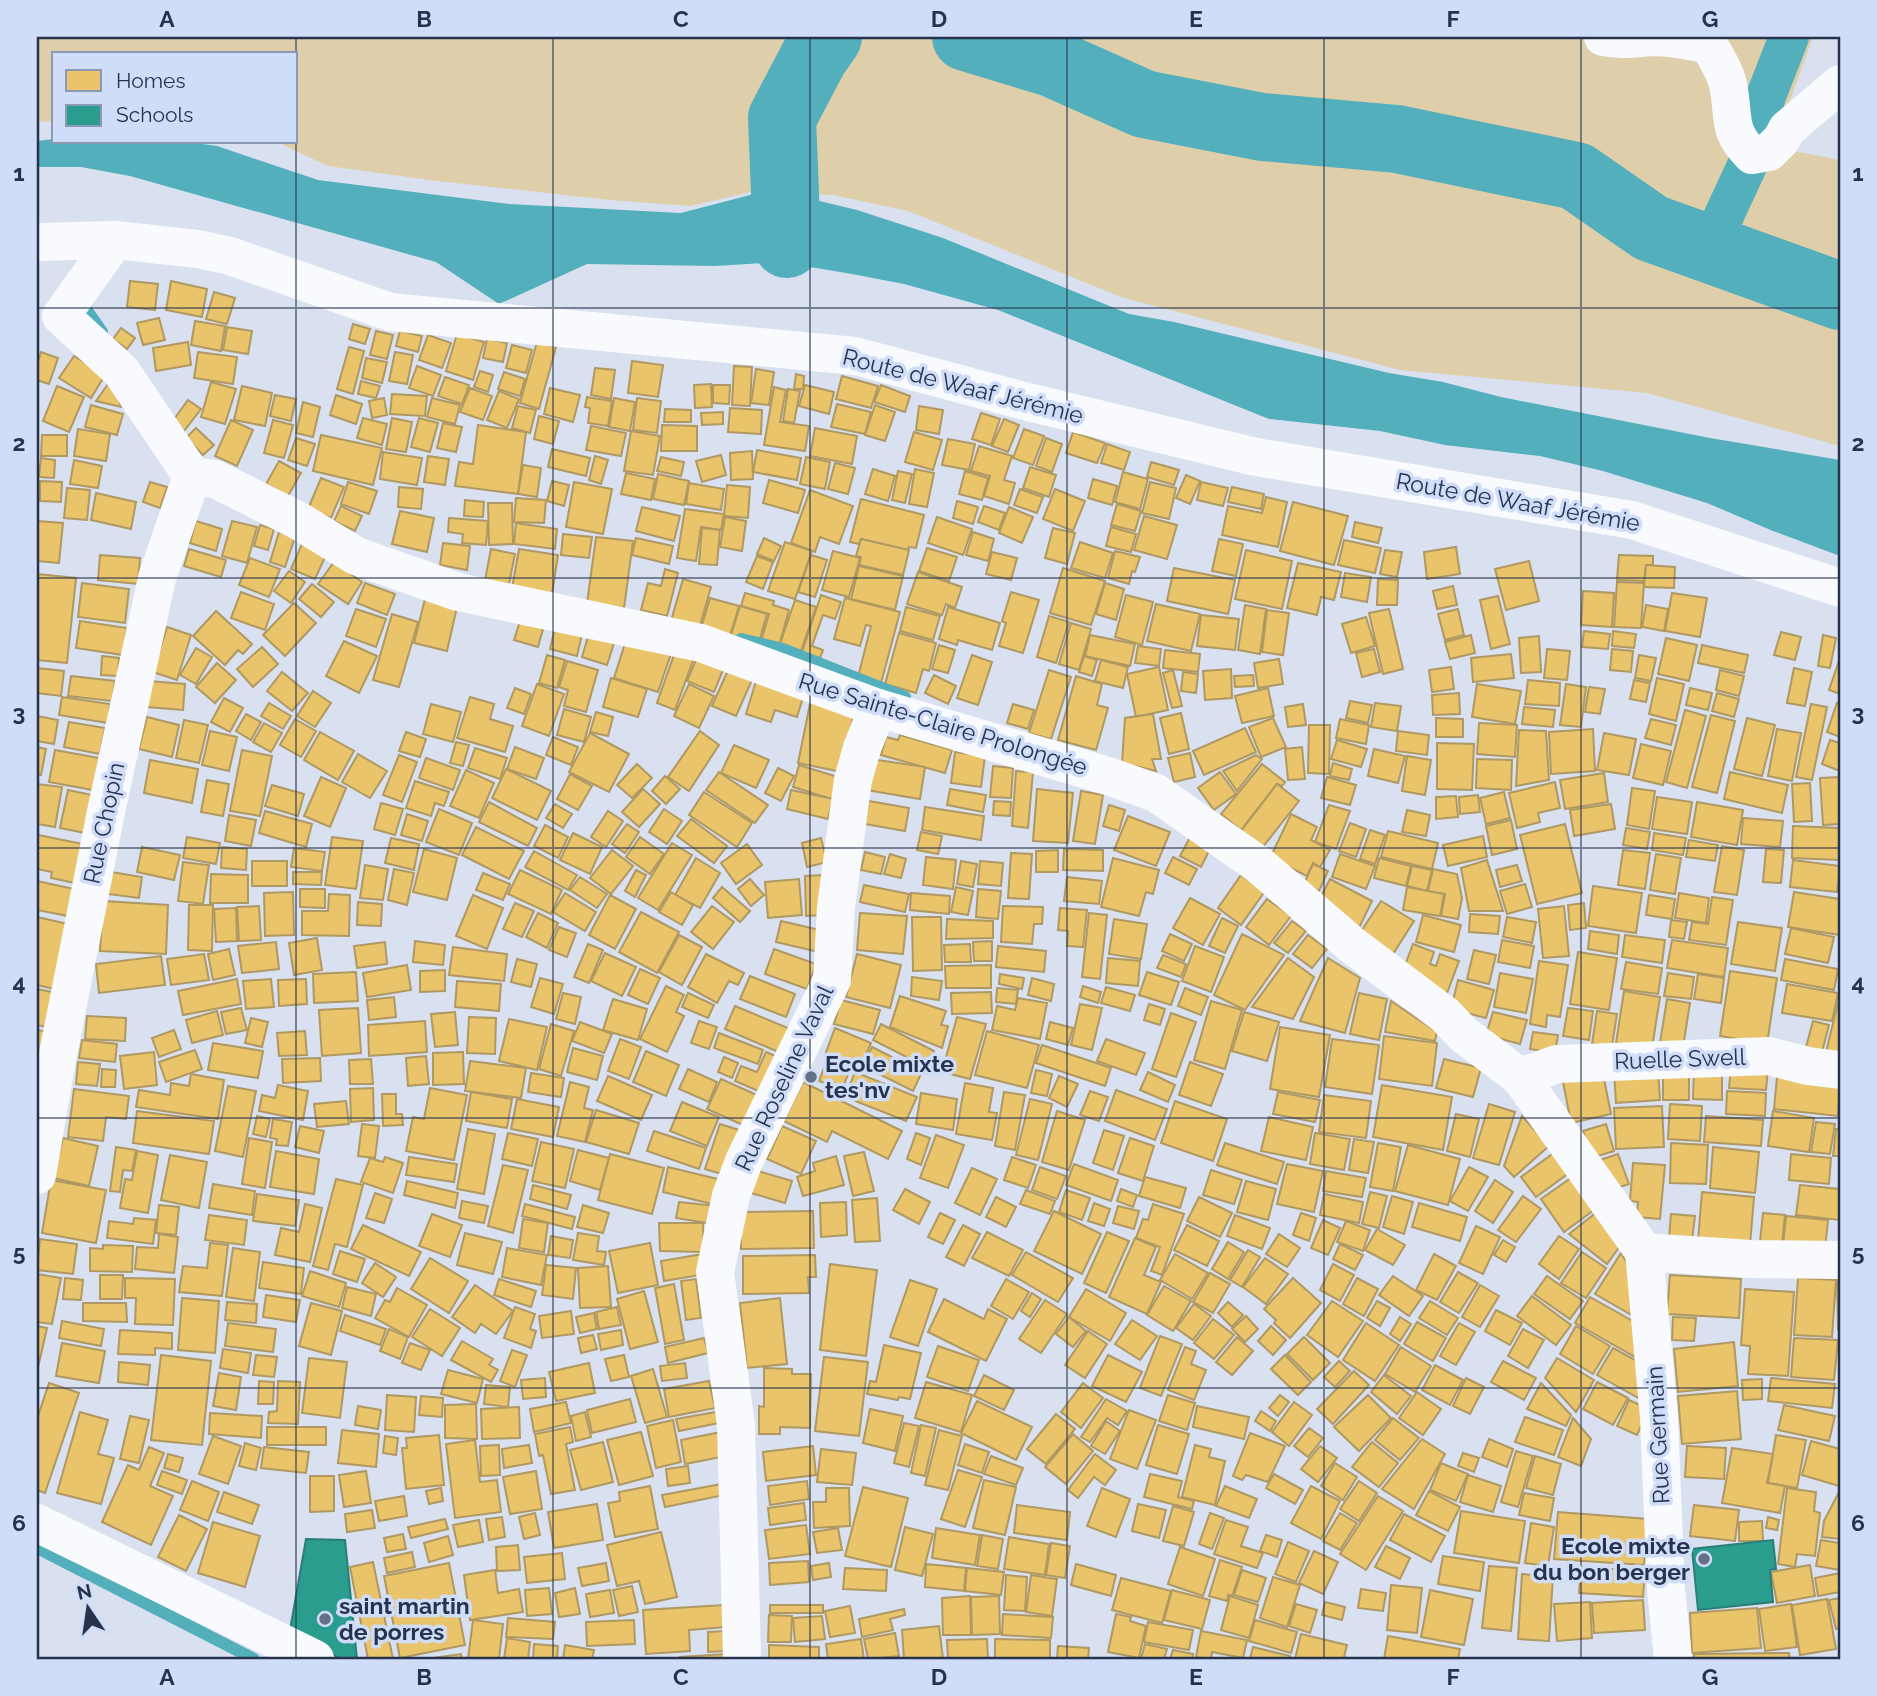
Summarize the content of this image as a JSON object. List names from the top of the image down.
{
  "streets": {
    "street": [
      "Route de Waaf Jérémie",
      "Rue Sainte-Claire Prolongée",
      "Rue Chopin",
      "Ruelle Swell",
      "Rue Roseline Vaval",
      "Rue Germain"
    ]
  },
  "crossings": [
    ["Rue Sainte-Claire Prolongée", "Rue Chopin"],
    ["Rue Sainte-Claire Prolongée", "Ruelle Swell"],
    ["Rue Sainte-Claire Prolongée", "Rue Roseline Vaval"],
    ["Rue Sainte-Claire Prolongée", "Rue Germain"]
  ],
  "places": ["Ecole mixte tes'nv", "Ecole mixte du bon berger", "saint martin de porres"],
  "legend": ["Homes", "Schools"],
  "north": "top",
  "grid": {
    "columns": [
      "A",
      "B",
      "C",
      "D",
      "E",
      "F",
      "G"
    ],
    "rows": [
      "1",
      "2",
      "3",
      "4",
      "5",
      "6"
    ]
  }
}
